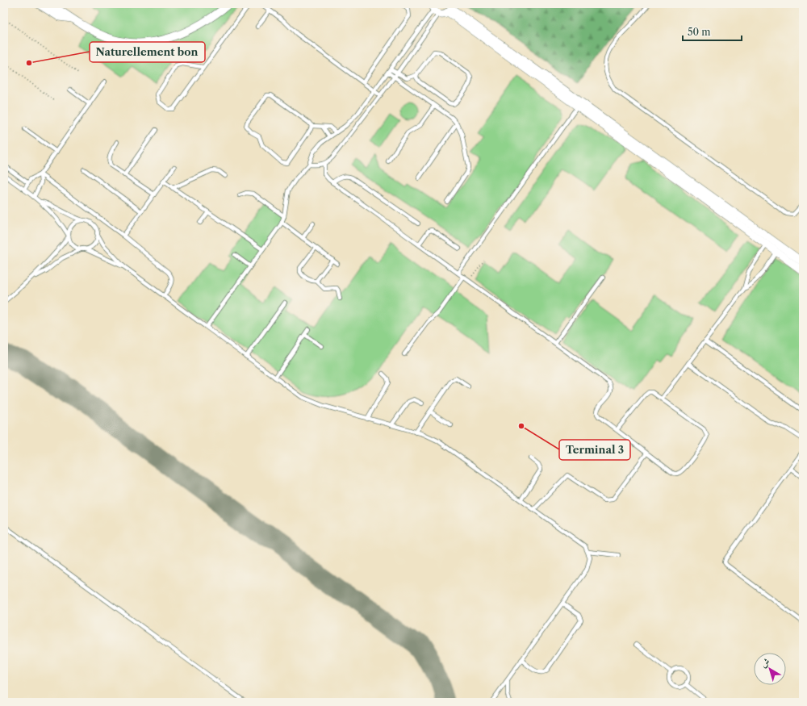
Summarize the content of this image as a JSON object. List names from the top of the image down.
{
  "places": ["Naturellement bon", "Terminal 3"],
  "scale_bar": "50 m",
  "north": "top left"
}
